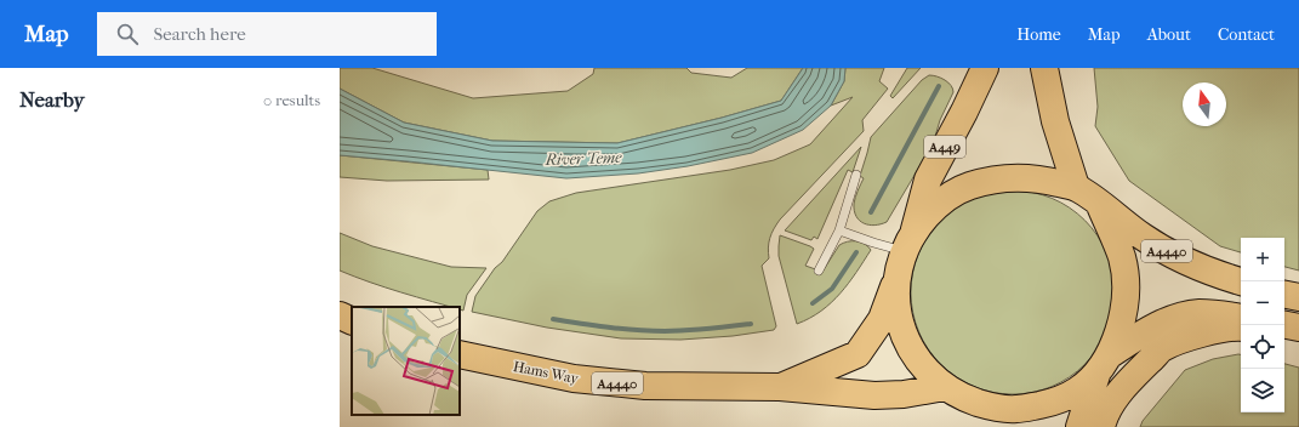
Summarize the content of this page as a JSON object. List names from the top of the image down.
{
  "streets": {
    "main road": ["A449", "A4440", "Hams Way"]
  },
  "water": ["River Teme"],
  "north": "top",
  "page": {
    "header": "Map",
    "search": "Search here",
    "nav": [
      "Home",
      "Map",
      "About",
      "Contact"
    ],
    "heading": ["Nearby", "0 results"],
    "map_buttons": ["+", "−"]
  }
}
